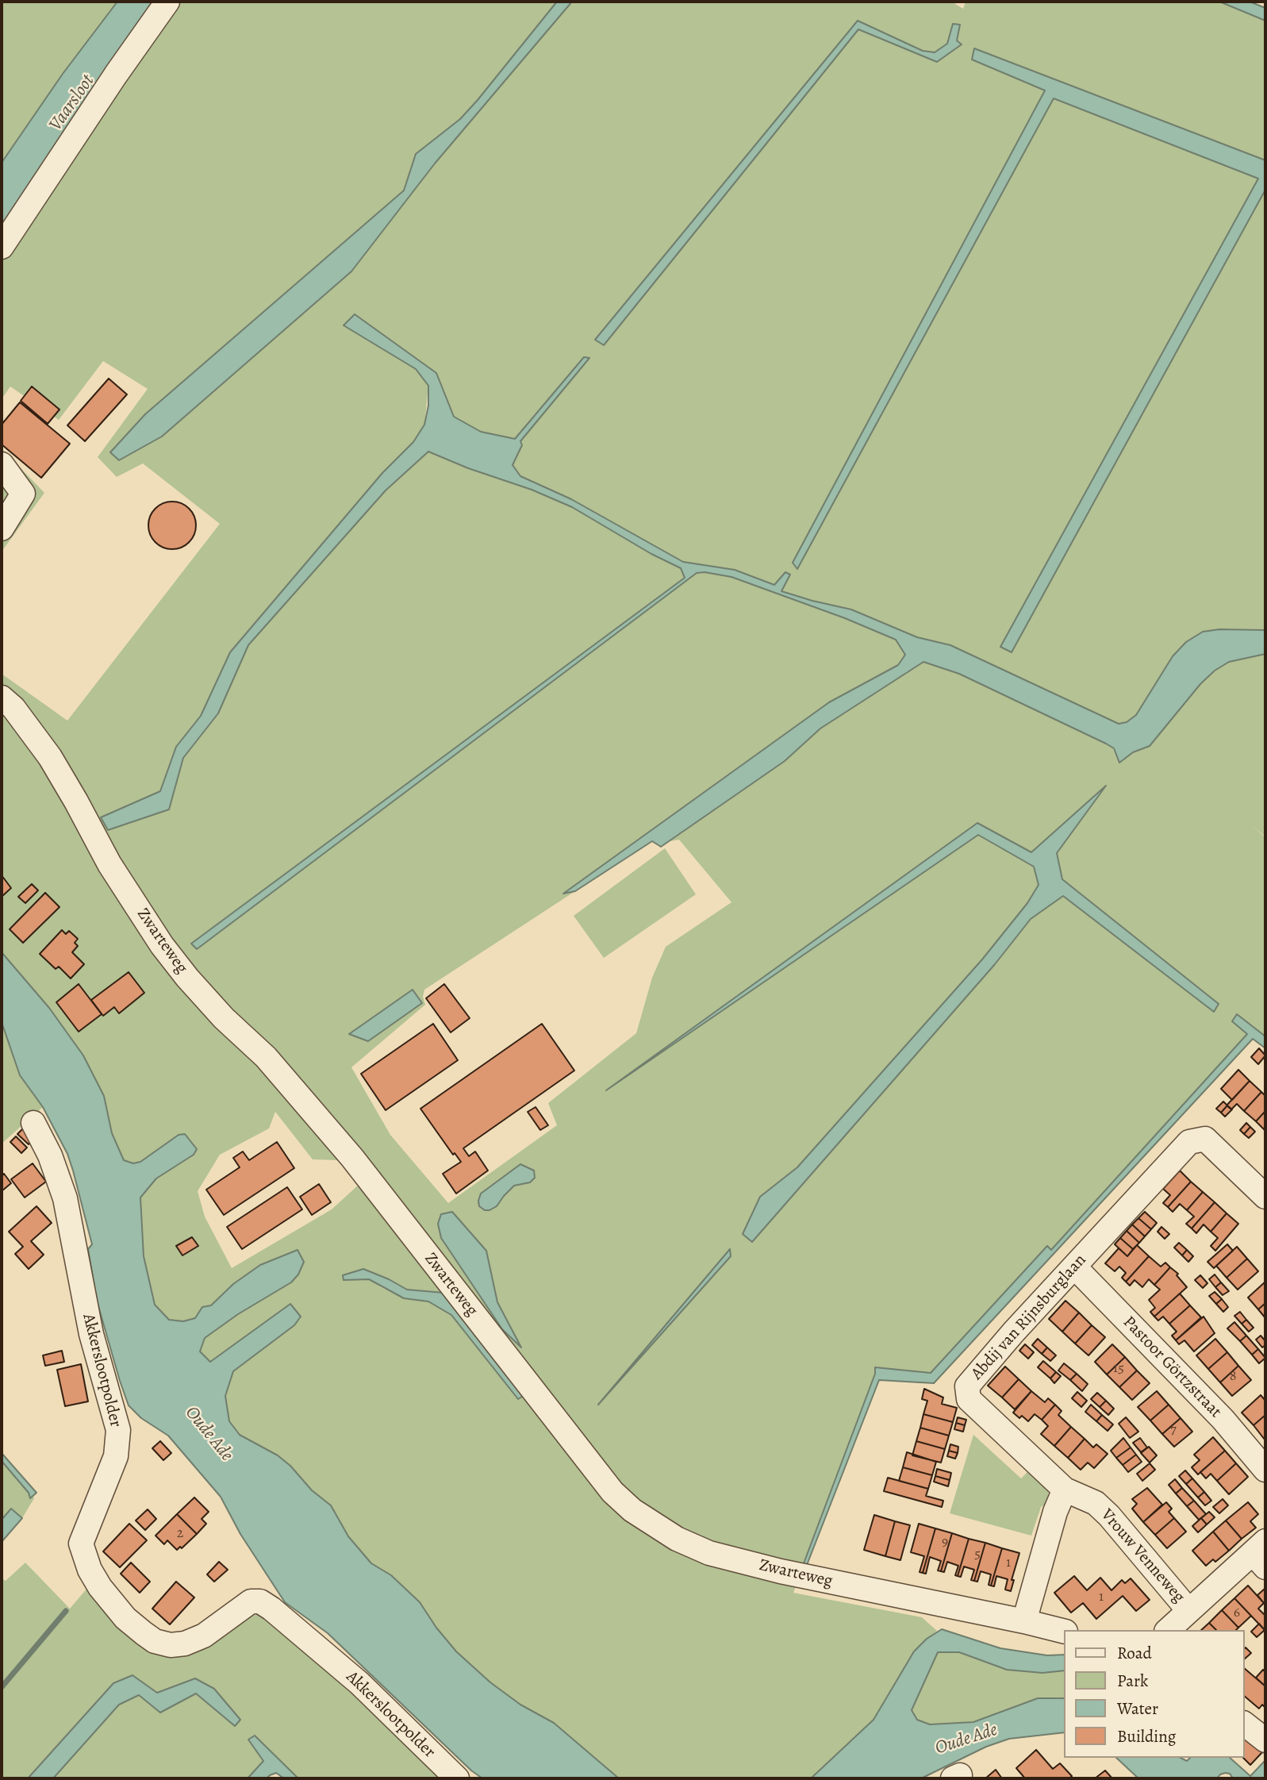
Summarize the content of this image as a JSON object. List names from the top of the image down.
{
  "streets": {
    "street": [
      "Zwarteweg",
      "Abdij van Rijnsburglaan",
      "Pastoor Görtzstraat",
      "Akkerslootpolder",
      "Vrouw Venneweg"
    ]
  },
  "crossings": [
    ["Abdij van Rijnsburglaan", "Pastoor Görtzstraat"],
    ["Abdij van Rijnsburglaan", "Vrouw Venneweg"]
  ],
  "water": ["Vaarsloot", "Oude Ade"],
  "house_numbers": [
    "15",
    "8",
    "7",
    "2",
    "9",
    "5",
    "1",
    "1",
    "6"
  ],
  "legend": [
    "Road",
    "Park",
    "Water",
    "Building"
  ]
}
